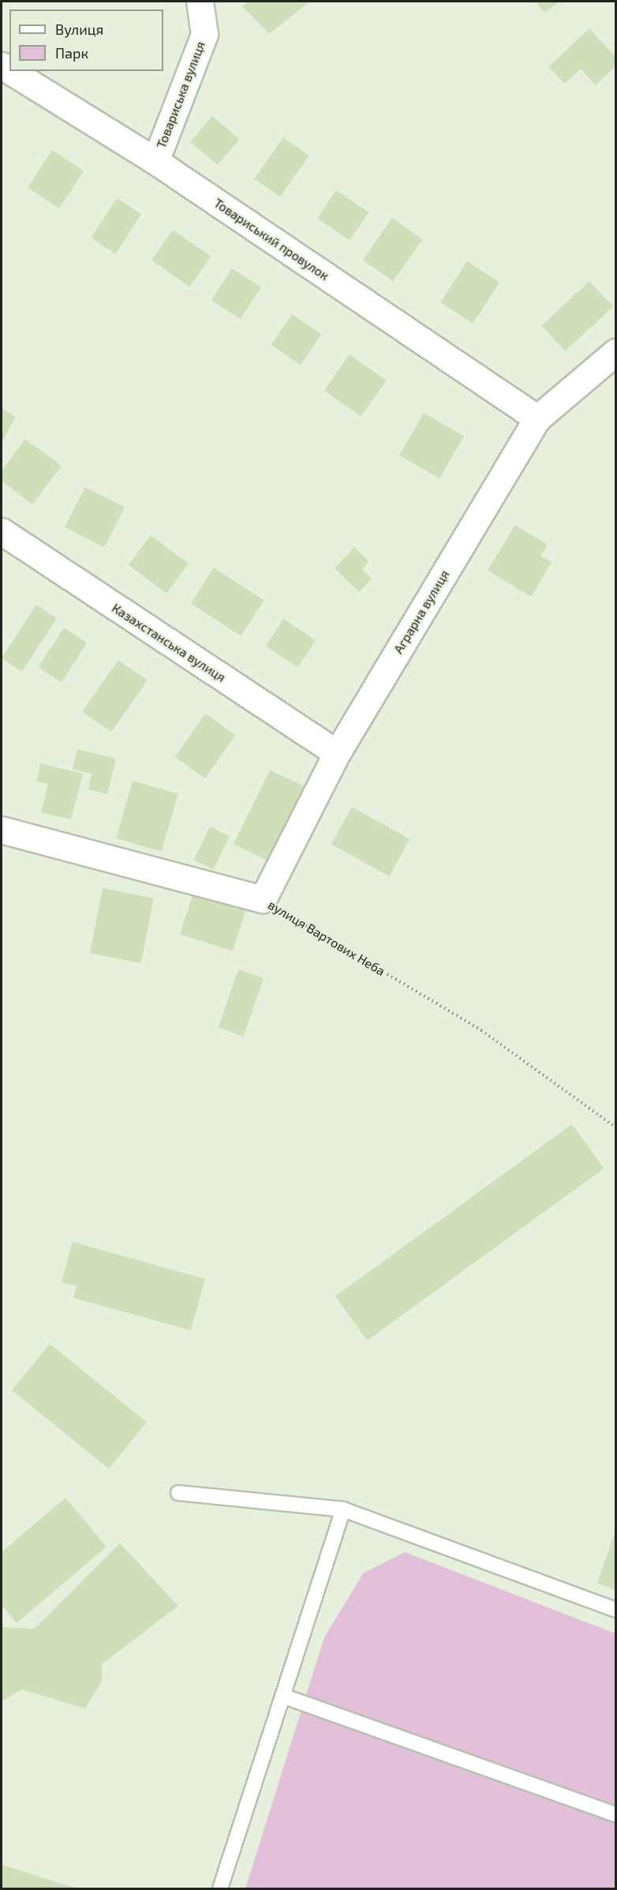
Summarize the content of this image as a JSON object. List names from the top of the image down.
{
  "streets": {
    "street": [
      "Товариська вулиця",
      "Товариський провулок",
      "Аграрна вулиця",
      "Казахстанська вулиця",
      "вулиця Вартових Неба"
    ]
  },
  "crossings": [
    ["Товариська вулиця", "Товариський провулок"],
    ["Товариський провулок", "Аграрна вулиця"],
    ["Аграрна вулиця", "Казахстанська вулиця"],
    ["Аграрна вулиця", "вулиця Вартових Неба"]
  ],
  "legend": ["Вулиця", "Парк"]
}
